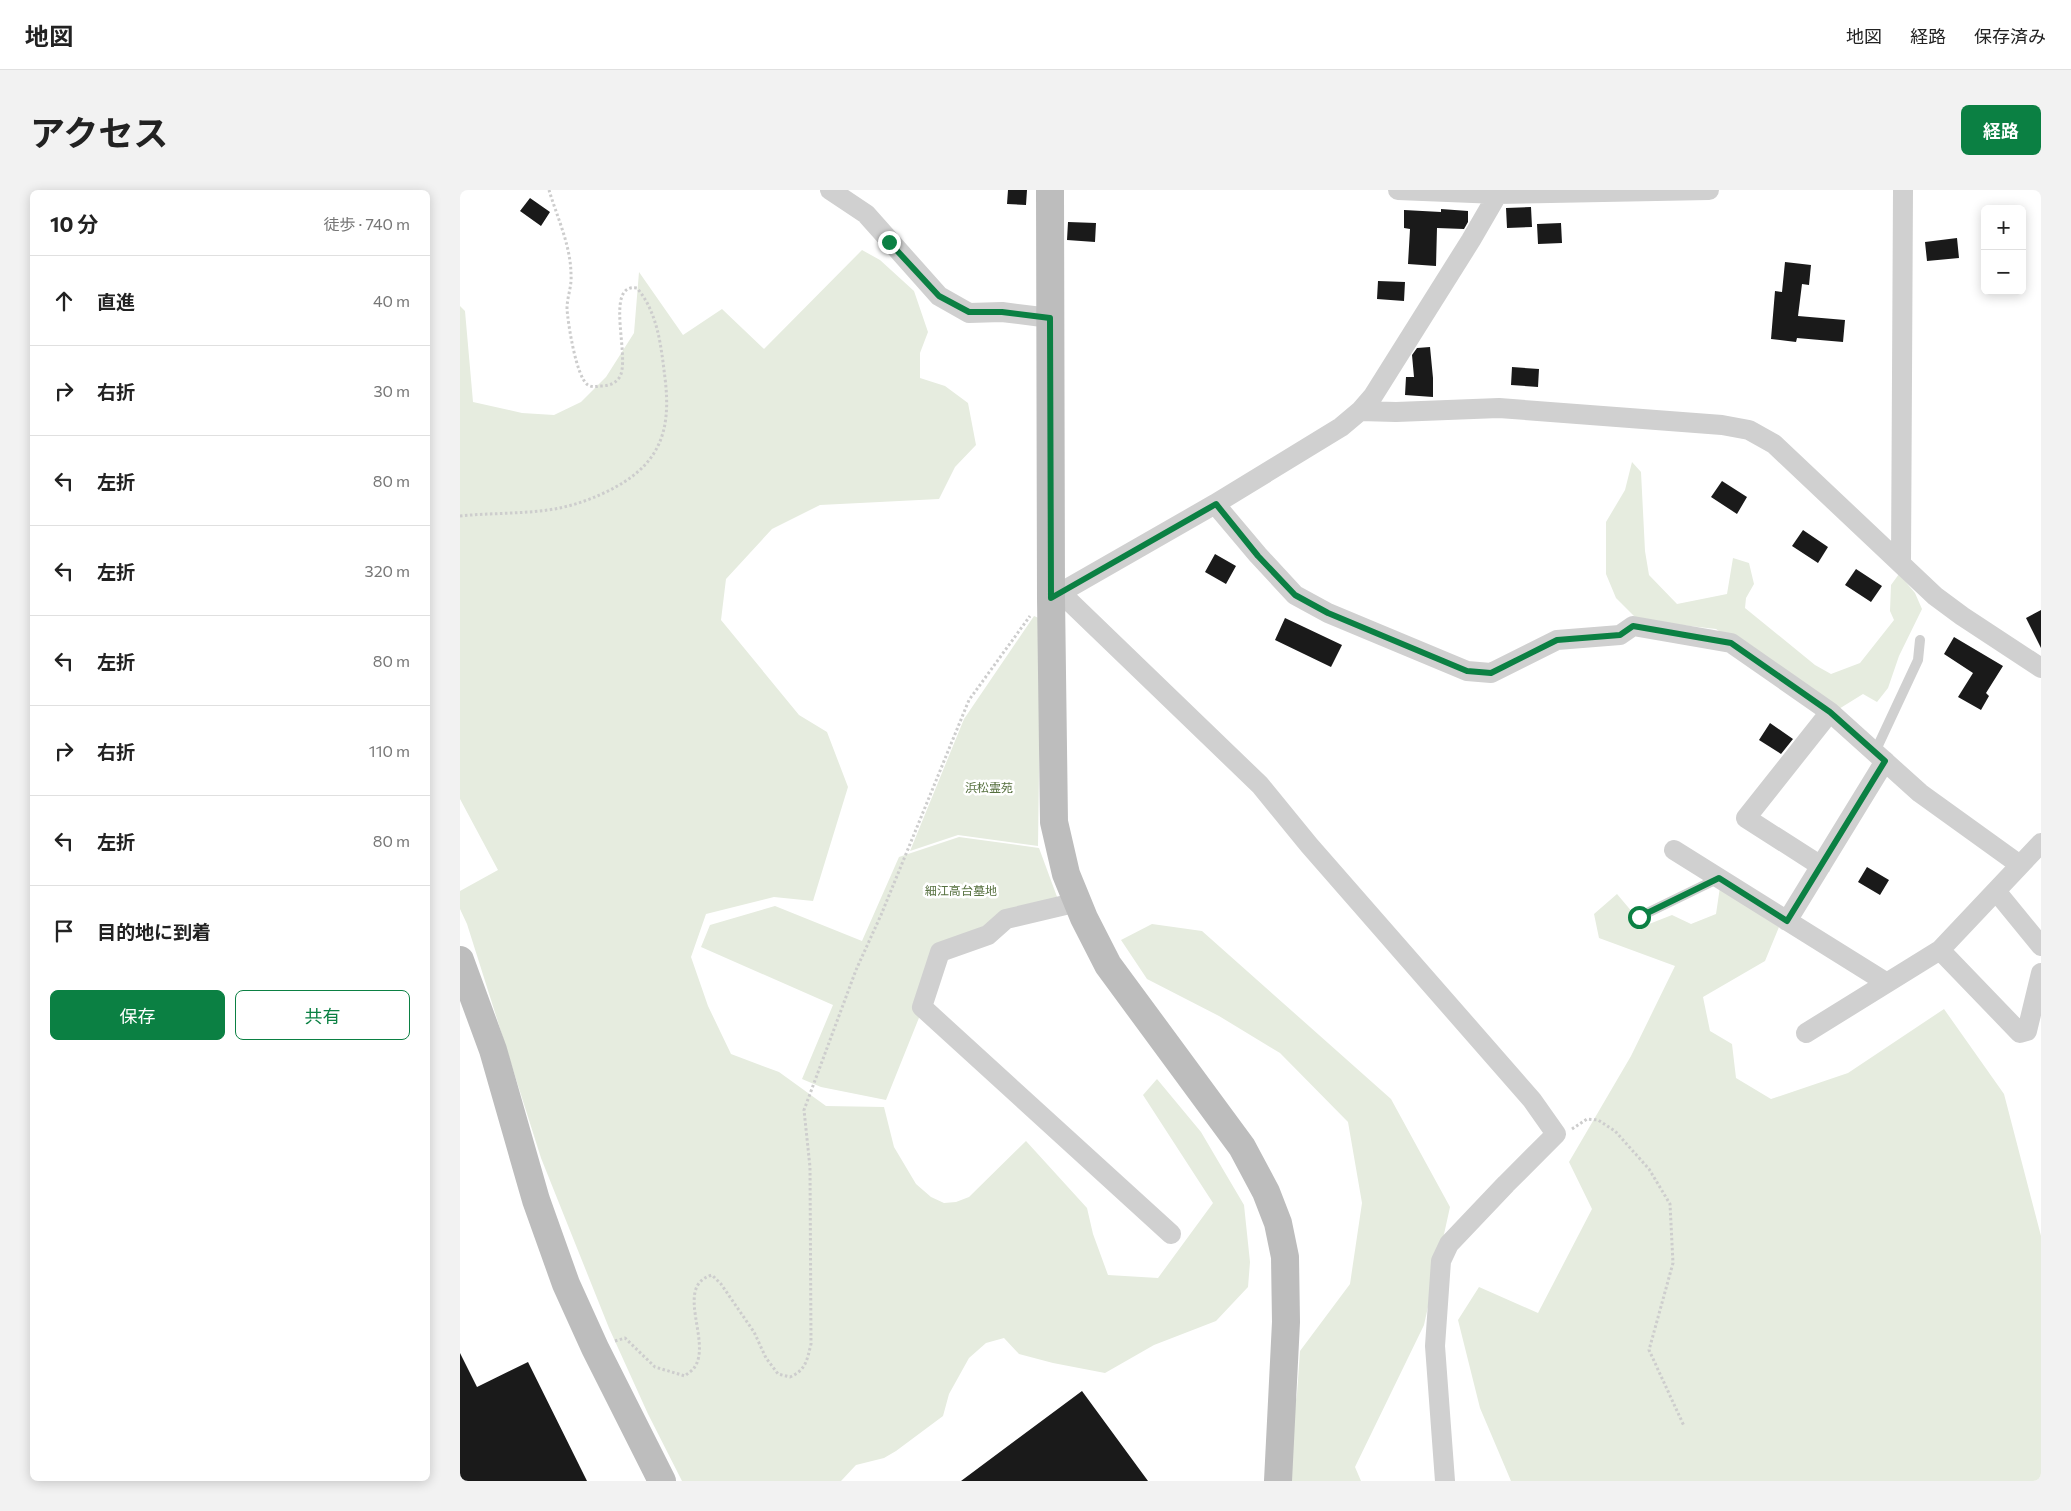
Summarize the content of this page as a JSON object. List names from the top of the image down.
{
  "parks": ["浜松霊苑", "細江高台墓地"],
  "page": {
    "header": "地図",
    "nav": ["地図", "経路", "保存済み"],
    "title": "アクセス",
    "buttons": [
      "経路",
      ["保存", "共有"]
    ],
    "heading": ["10 分", "徒歩 · 740 m"],
    "map_buttons": ["+", "−"],
    "list": [
      ["直進", "40 m"],
      ["右折", "30 m"],
      ["左折", "80 m"],
      ["左折", "320 m"],
      ["左折", "80 m"],
      ["右折", "110 m"],
      ["左折", "80 m"],
      "目的地に到着"
    ]
  }
}
